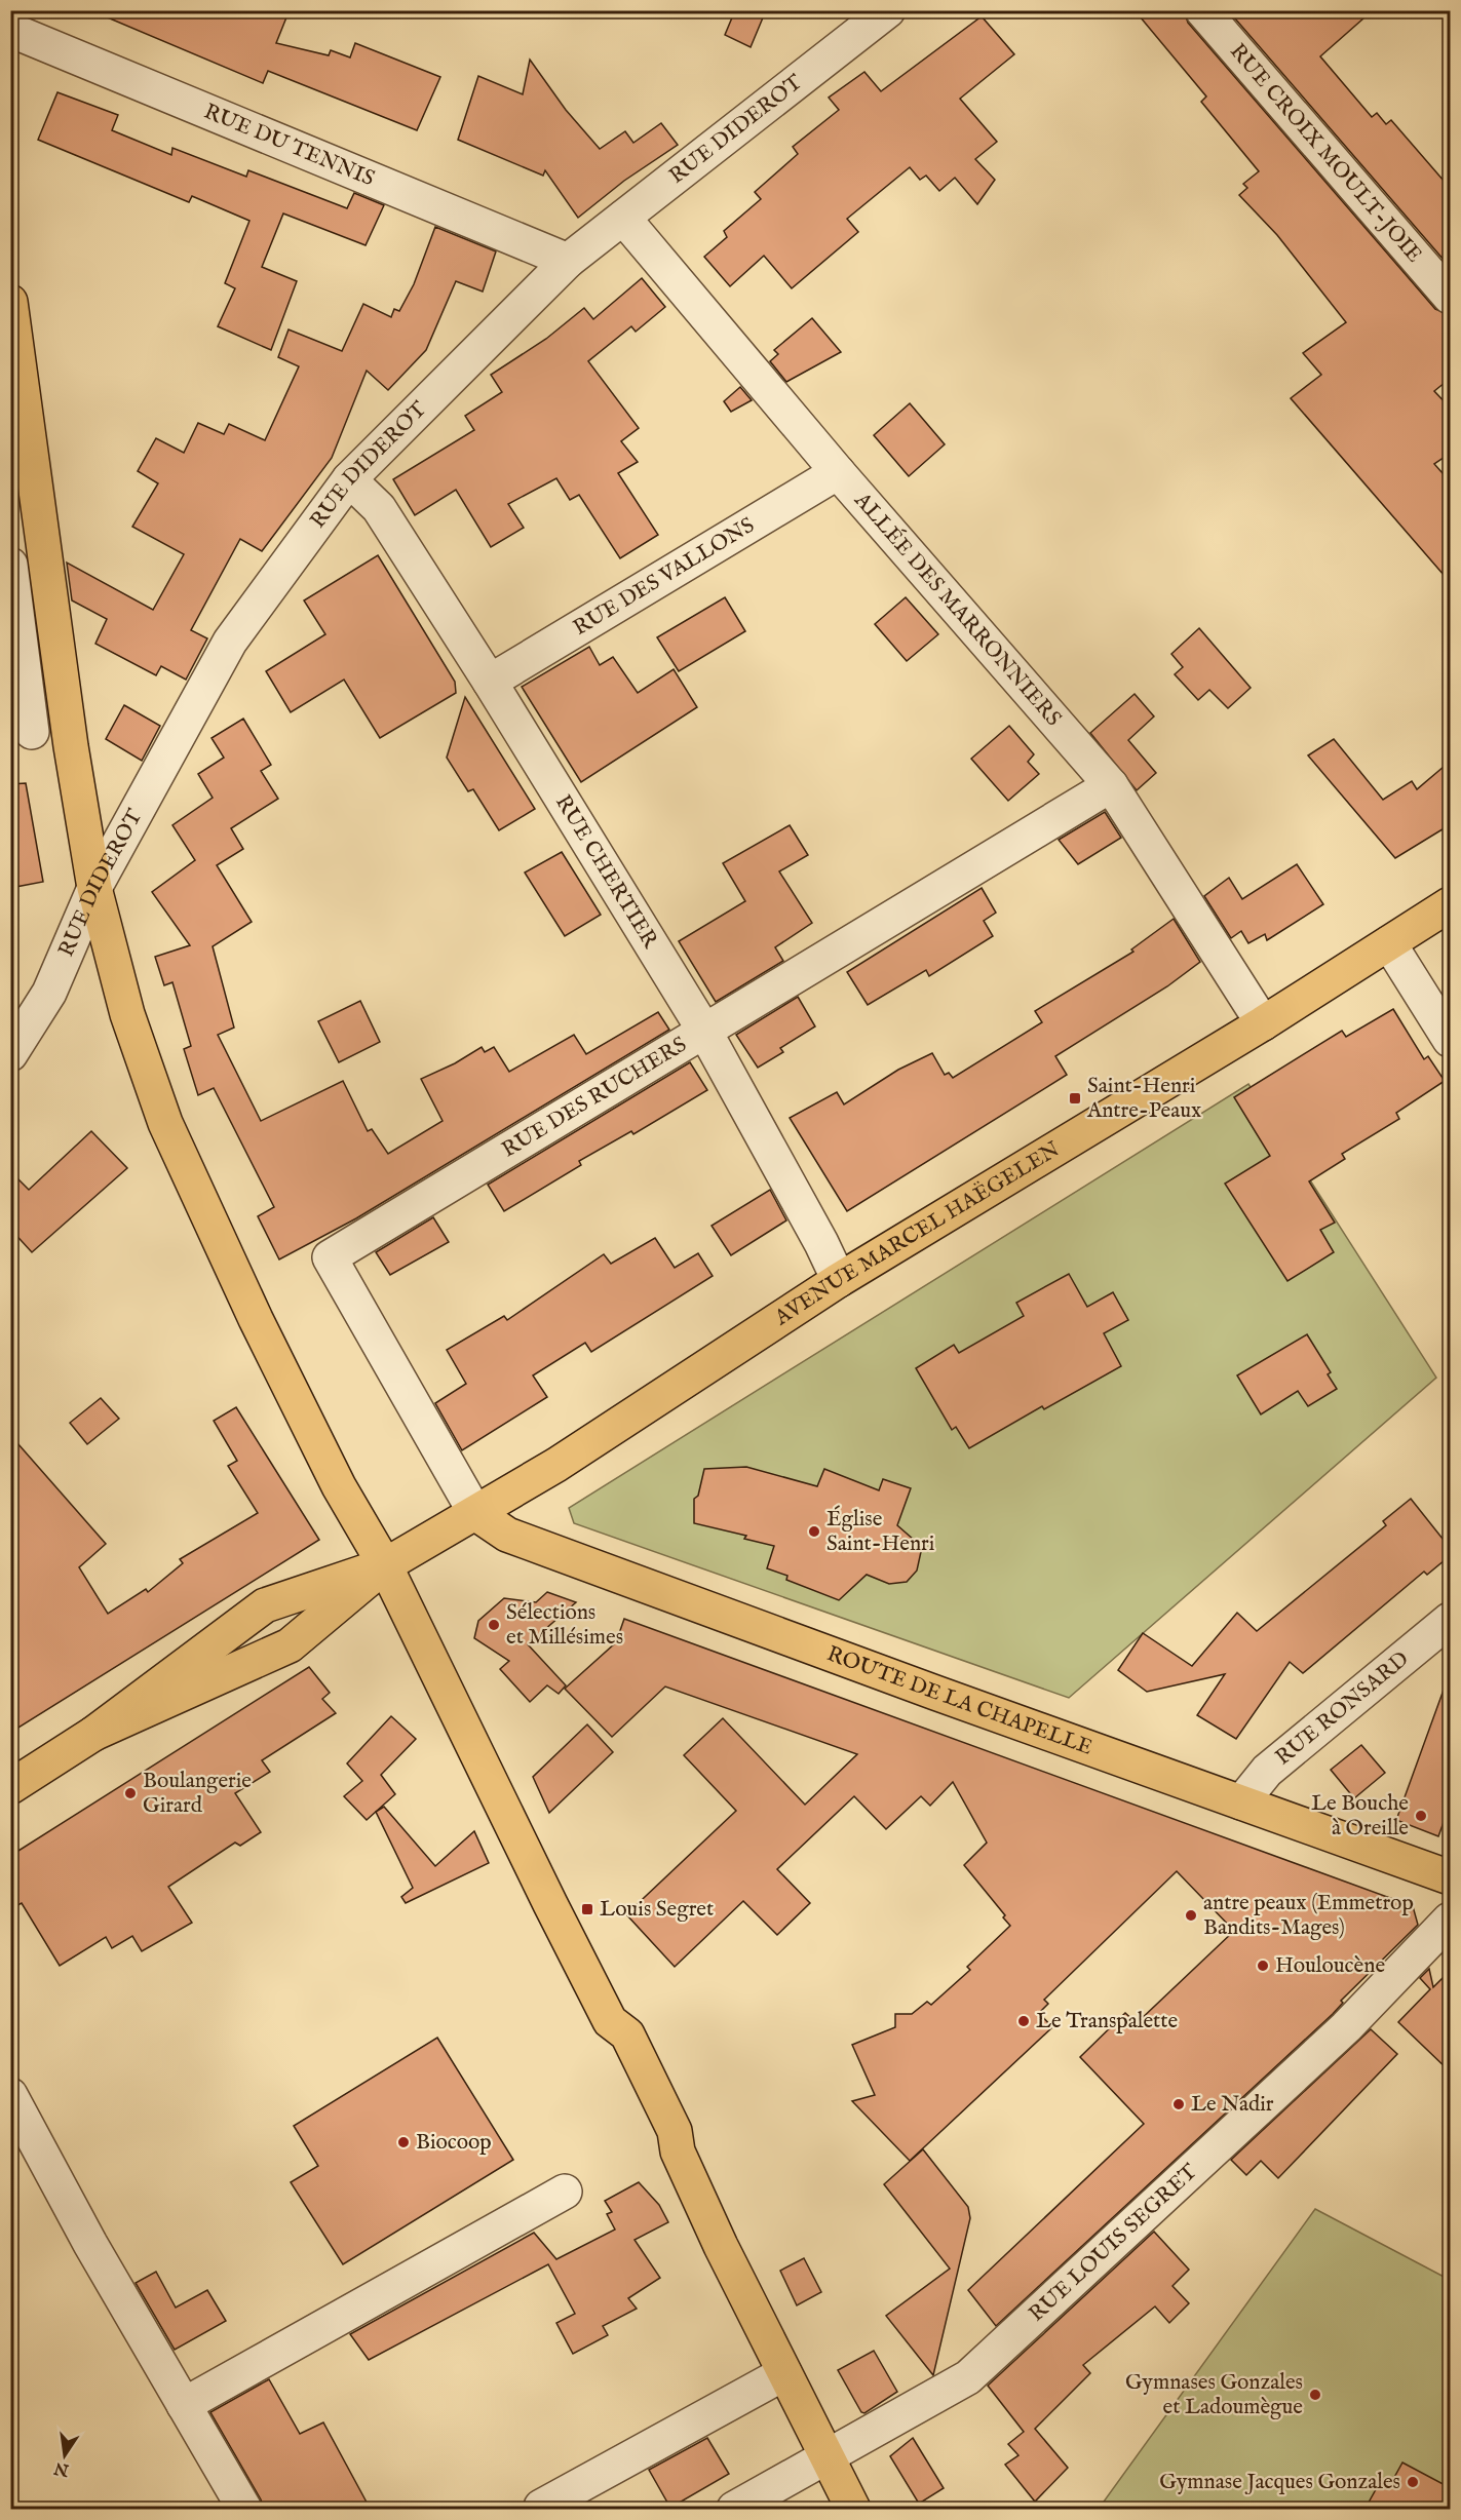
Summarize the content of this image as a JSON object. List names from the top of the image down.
{
  "streets": {
    "main road": ["AVENUE MARCEL HAËGELEN", "ROUTE DE LA CHAPELLE"],
    "street": [
      "RUE DIDEROT",
      "RUE DU TENNIS",
      "RUE CROIX MOULT-JOIE",
      "RUE DES VALLONS",
      "ALLÉE DES MARRONNIERS",
      "RUE CHERTIER",
      "RUE DES RUCHERS",
      "RUE RONSARD",
      "RUE LOUIS SEGRET"
    ]
  },
  "crossings": [
    ["RUE DIDEROT", "RUE DU TENNIS"],
    ["RUE DIDEROT", "ALLÉE DES MARRONNIERS"],
    ["RUE DIDEROT", "RUE CHERTIER"],
    ["RUE DES VALLONS", "ALLÉE DES MARRONNIERS"],
    ["RUE DES VALLONS", "RUE CHERTIER"],
    ["ALLÉE DES MARRONNIERS", "RUE DES RUCHERS"],
    ["ALLÉE DES MARRONNIERS", "AVENUE MARCEL HAËGELEN"],
    ["RUE CHERTIER", "RUE DES RUCHERS"],
    ["RUE CHERTIER", "AVENUE MARCEL HAËGELEN"],
    ["RUE DES RUCHERS", "AVENUE MARCEL HAËGELEN"],
    ["RUE DES RUCHERS", "ROUTE DE LA CHAPELLE"],
    ["AVENUE MARCEL HAËGELEN", "ROUTE DE LA CHAPELLE"],
    ["ROUTE DE LA CHAPELLE", "RUE RONSARD"]
  ],
  "places": {
    "transit": ["Saint-Henri Antre-Peaux", "Louis Segret"],
    "other": [
      "Église Saint-Henri",
      "Sélections et Millésimes",
      "Boulangerie Girard",
      "Le Bouche à Oreille",
      "antre peaux (Emmetrop Bandits-Mages)",
      "Houloucène",
      "Le Transpalette",
      "Le Nadir",
      "Biocoop",
      "Gymnases Gonzales et Ladoumègue",
      "Gymnase Jacques Gonzales"
    ]
  },
  "north": "bottom"
}
